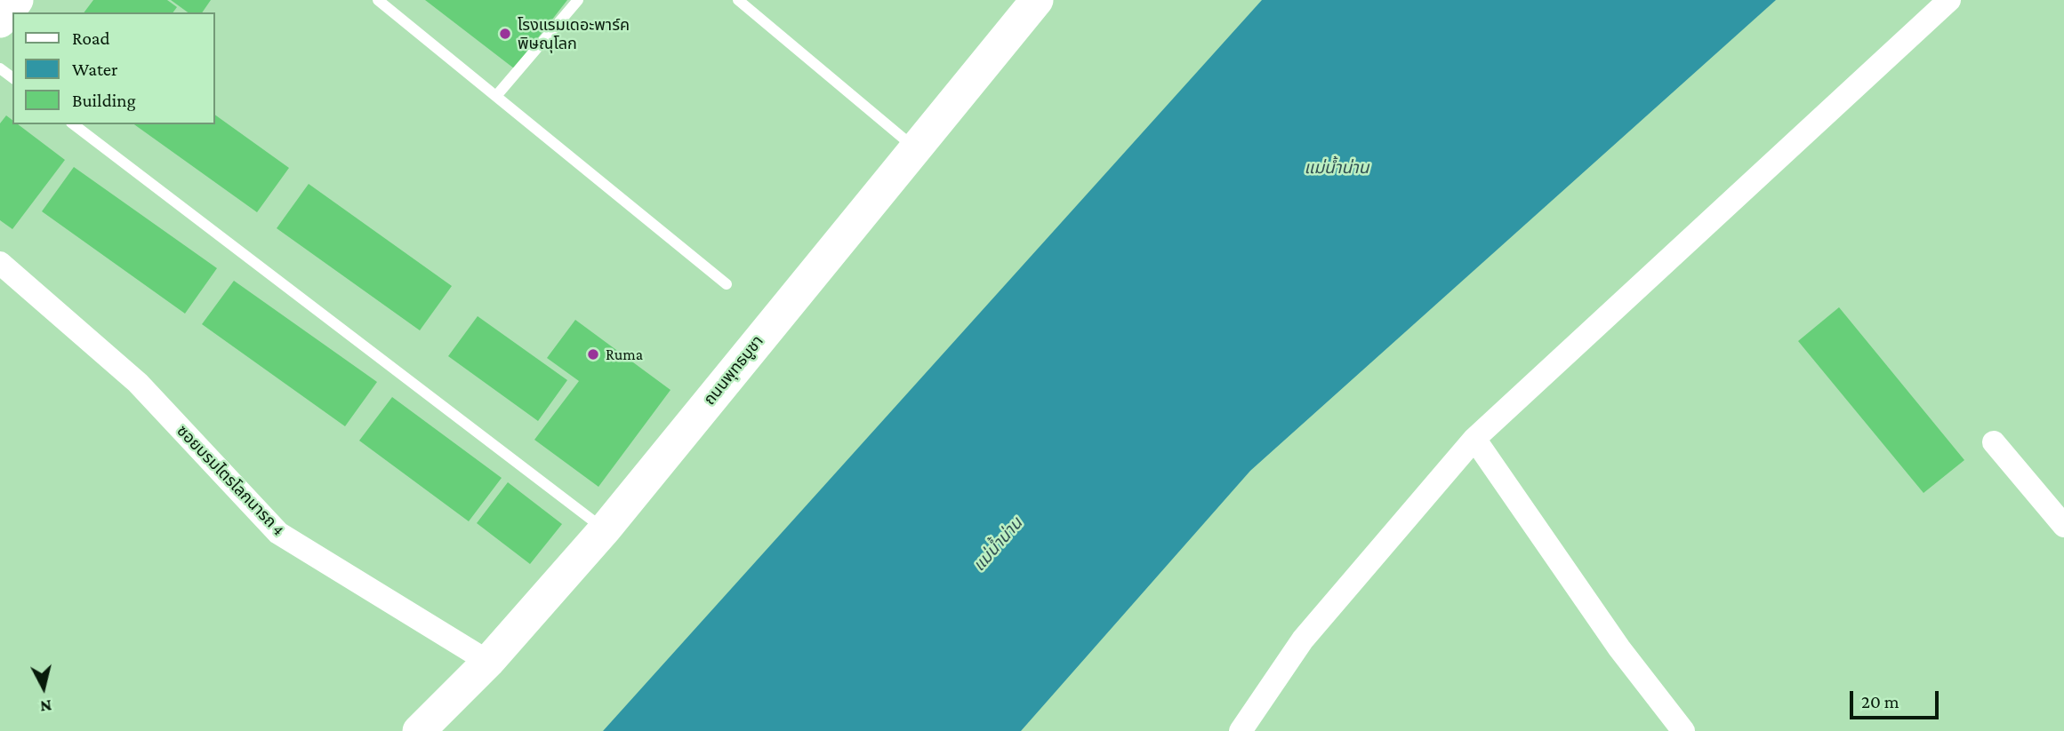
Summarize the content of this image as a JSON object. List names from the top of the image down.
{
  "streets": {
    "street": ["ถนนพุทธบูชา", "ซอยบรมไตรโลกนารถ 4"]
  },
  "crossings": [
    ["ถนนพุทธบูชา", "ซอยบรมไตรโลกนารถ 4"]
  ],
  "water": ["แม่น้ำน่าน"],
  "places": ["โรงแรมเดอะพาร์ค พิษณุโลก", "Ruma"],
  "legend": ["Road", "Water", "Building"],
  "scale_bar": "20 m",
  "north": "bottom"
}
